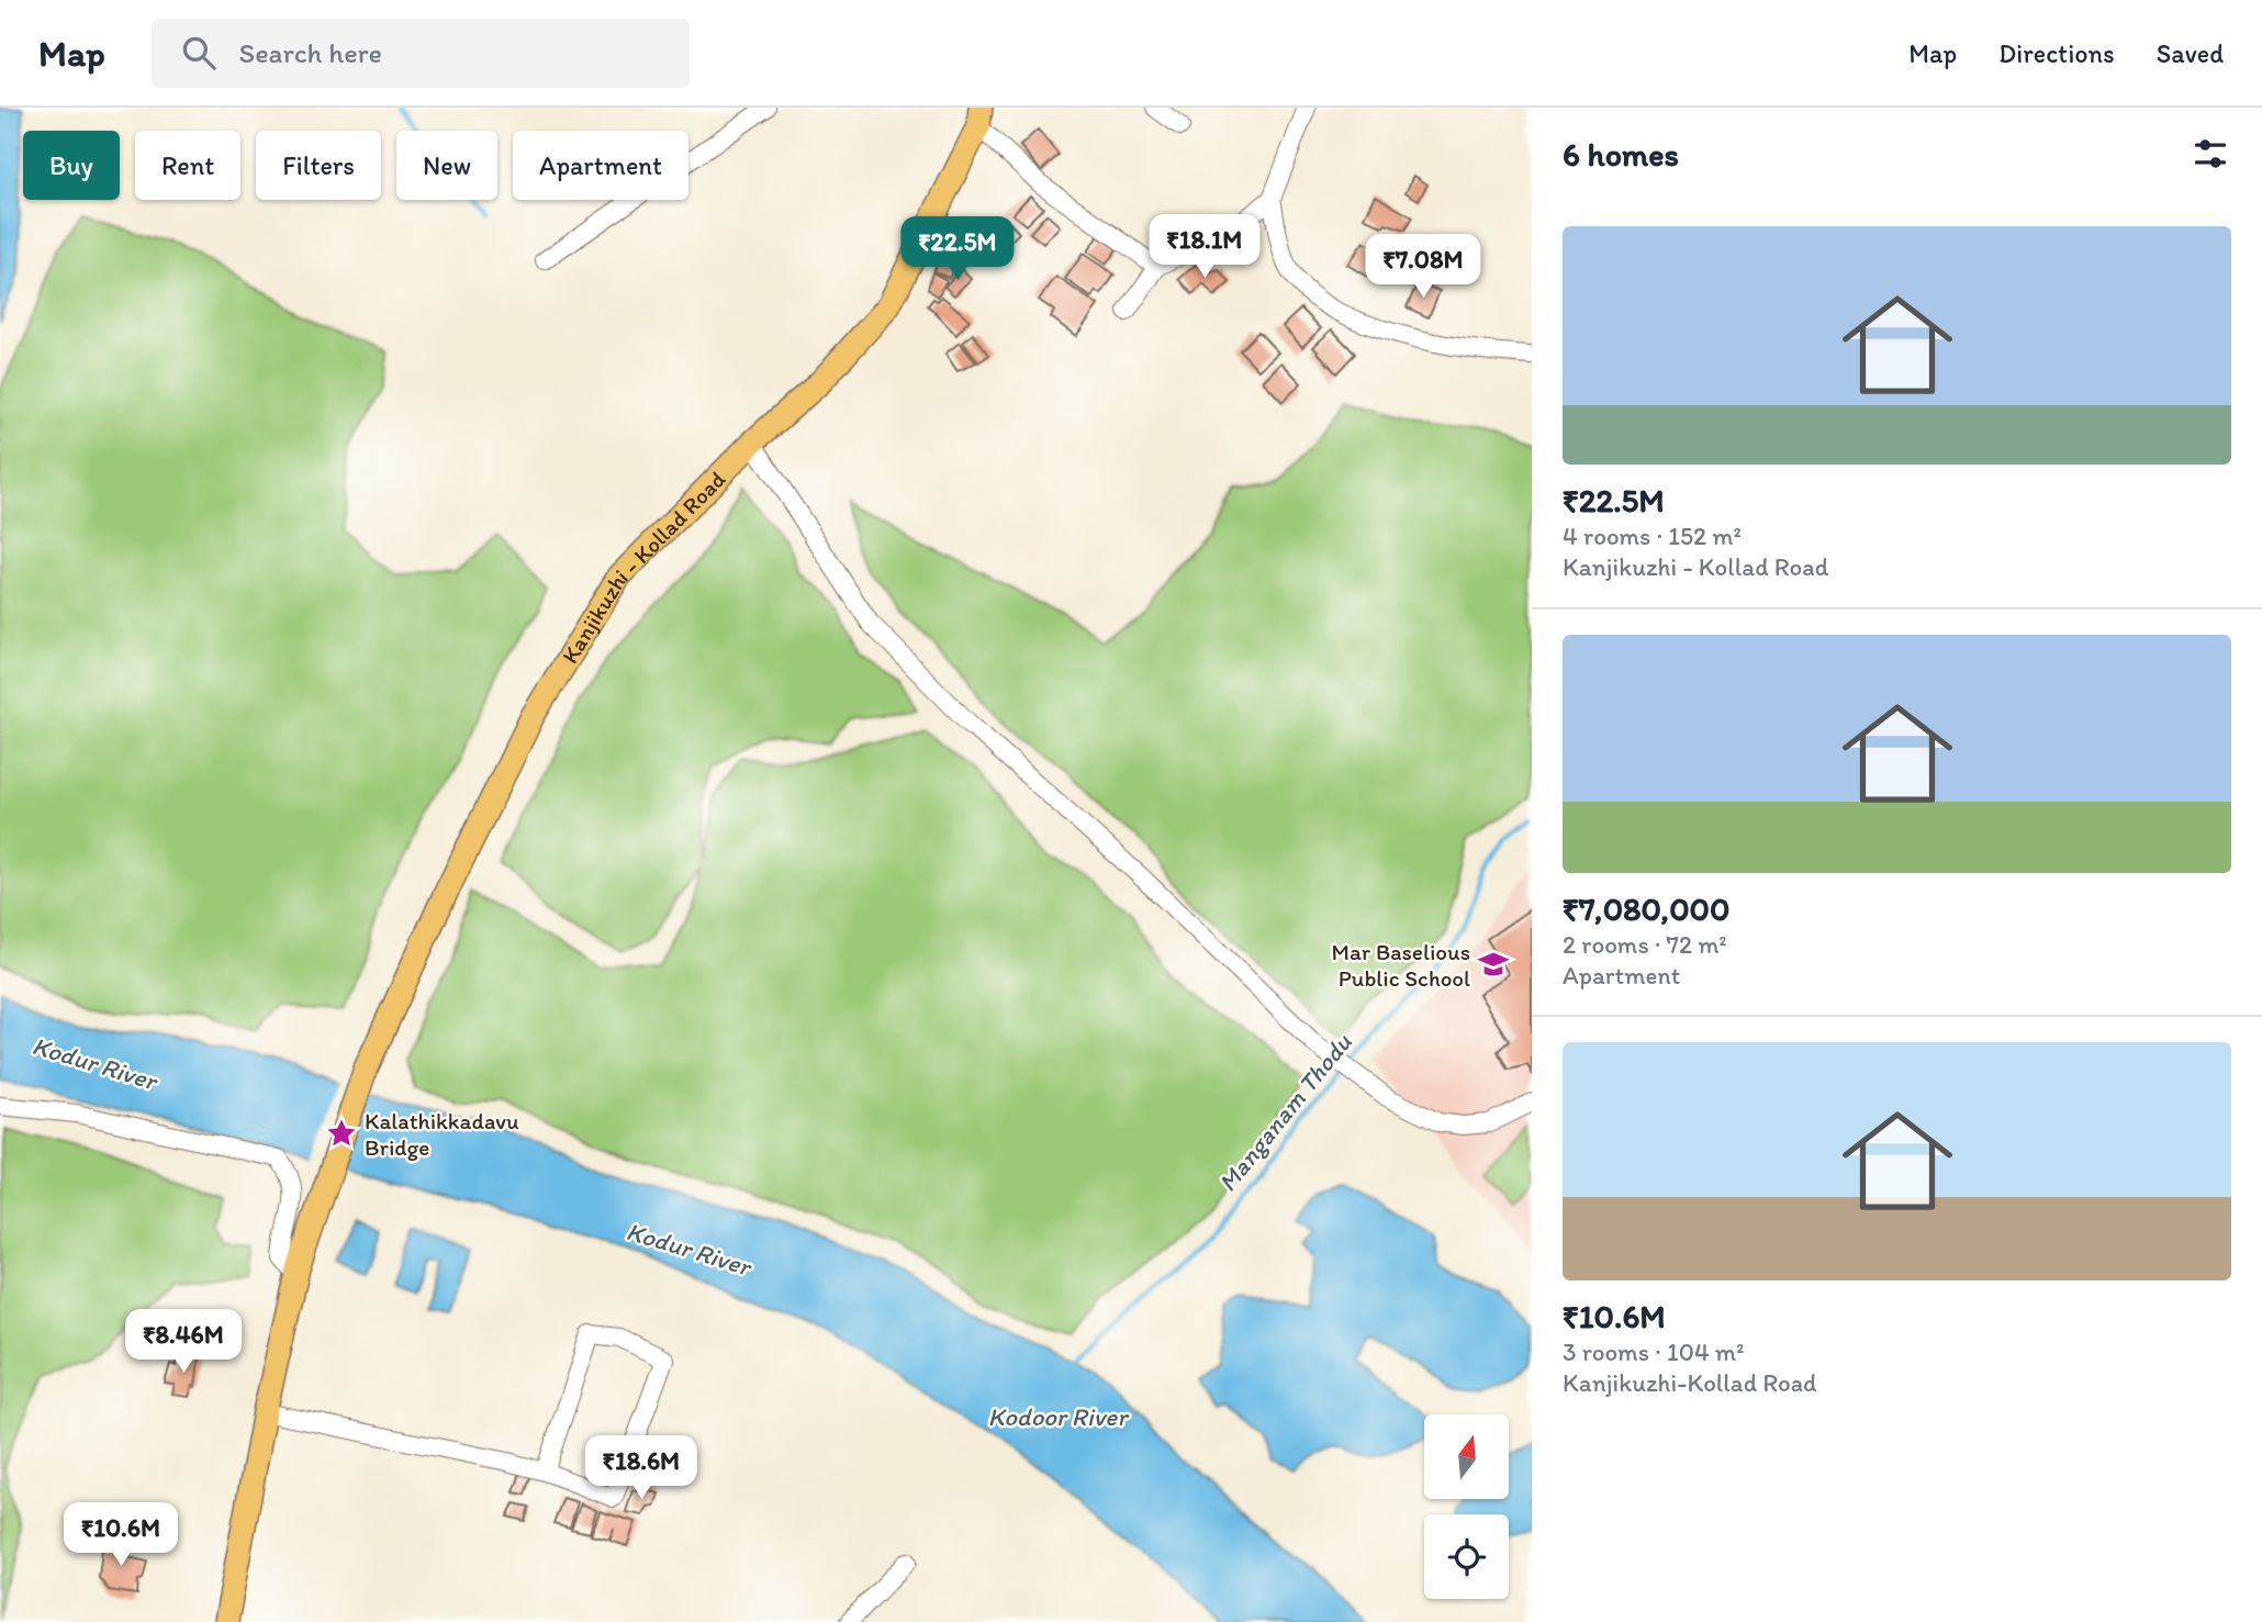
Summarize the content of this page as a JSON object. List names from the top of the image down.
{
  "streets": {
    "main road": ["Kanjikuzhi - Kollad Road"]
  },
  "water": ["Kodur River", "Manganam Thodu", "Kodoor River"],
  "places": {
    "school or university": ["Mar Baselious Public School"],
    "place": ["Kalathikkadavu Bridge"]
  },
  "north": "top",
  "page": {
    "header": "Map",
    "search": "Search here",
    "nav": ["Map", "Directions", "Saved"],
    "heading": "6 homes",
    "chip": [
      "Buy",
      "Rent",
      "Filters",
      "New",
      "Apartment"
    ],
    "list": [
      {
        "name": "₹22.5M",
        "note": "4 rooms · 152 m² · Kanjikuzhi - Kollad Road"
      },
      {
        "name": "₹7,080,000",
        "note": "2 rooms · 72 m² · Apartment"
      },
      {
        "name": "₹10.6M",
        "note": "3 rooms · 104 m² · Kanjikuzhi-Kollad Road"
      }
    ],
    "price": [
      "₹18.1M",
      "₹22.5M",
      "₹7.08M",
      "₹8.46M",
      "₹18.6M",
      "₹10.6M"
    ]
  }
}
